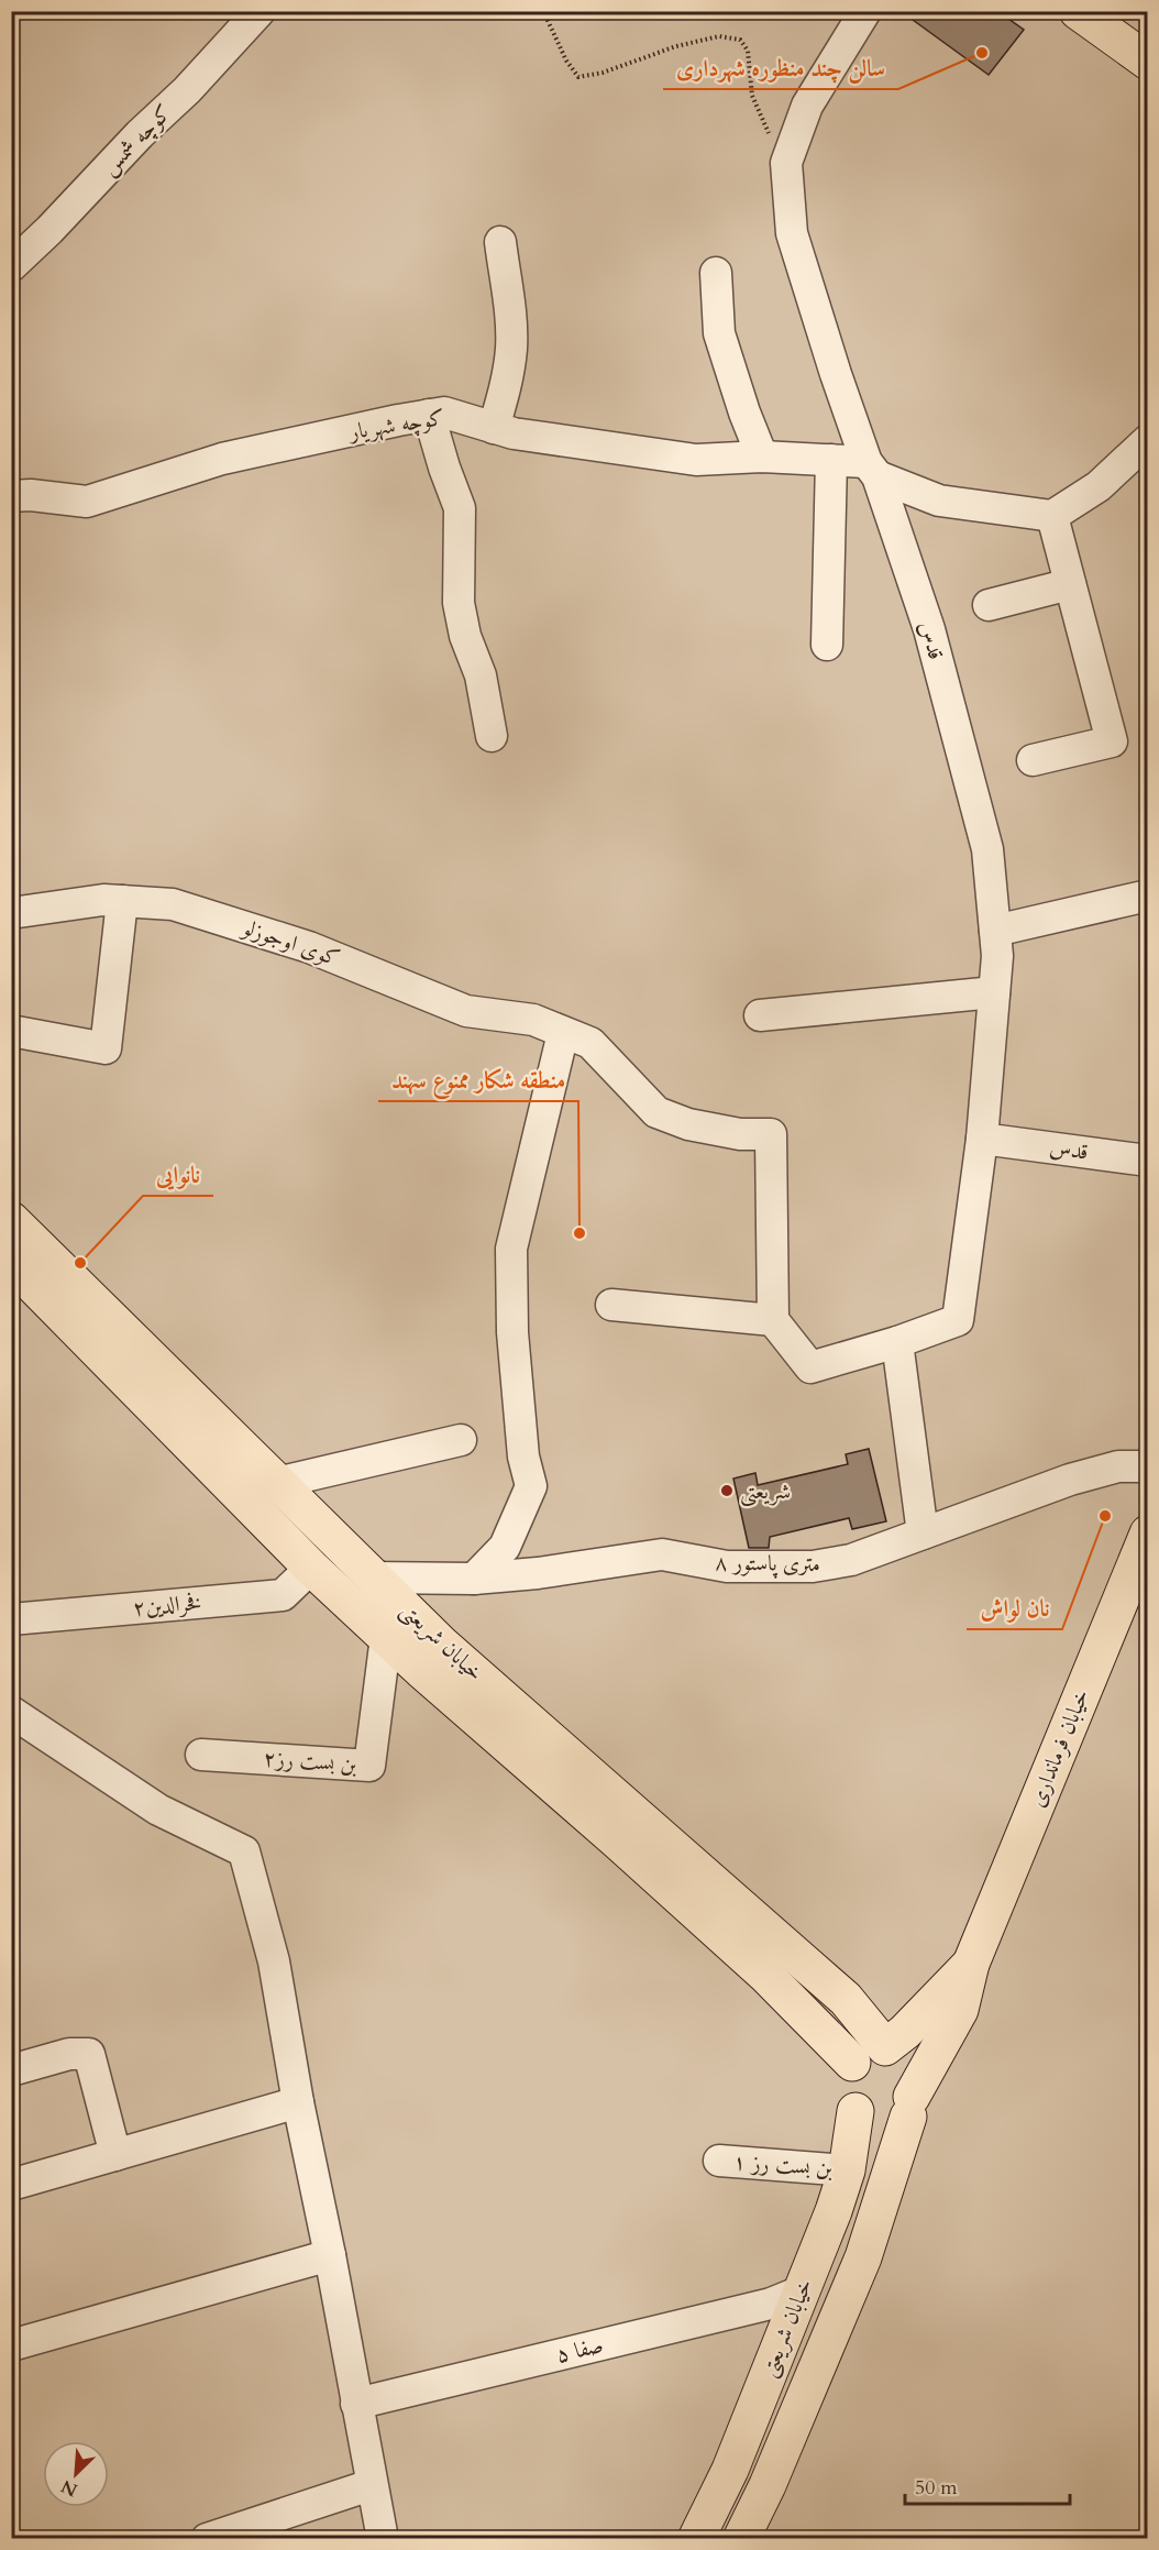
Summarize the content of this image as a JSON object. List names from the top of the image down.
{
  "streets": {
    "main road": ["خیابان شریعتی", "خیابان فرمانداری"],
    "street": [
      "کوچه شمس",
      "کوچه شهریار",
      "قدس",
      "کوی اوجوزلو",
      "۸ متری پاستور",
      "فخرالدین۲",
      "بن بست رز۲",
      "بن بست رز ۱",
      "صفا ۵"
    ]
  },
  "crossings": [
    ["کوچه شهریار", "قدس"],
    ["۸ متری پاستور", "خیابان شریعتی"],
    ["فخرالدین۲", "خیابان شریعتی"],
    ["خیابان شریعتی", "خیابان فرمانداری"],
    ["خیابان شریعتی", "بن بست رز۲"],
    ["خیابان شریعتی", "بن بست رز ۱"],
    ["خیابان شریعتی", "صفا ۵"]
  ],
  "places": [
    "سالن چند منظوره شهرداری",
    "منطقه شکار ممنوع سهند",
    "نانوایی",
    "شریعتی",
    "نان لواش"
  ],
  "scale_bar": "50 m",
  "north": "bottom left"
}
